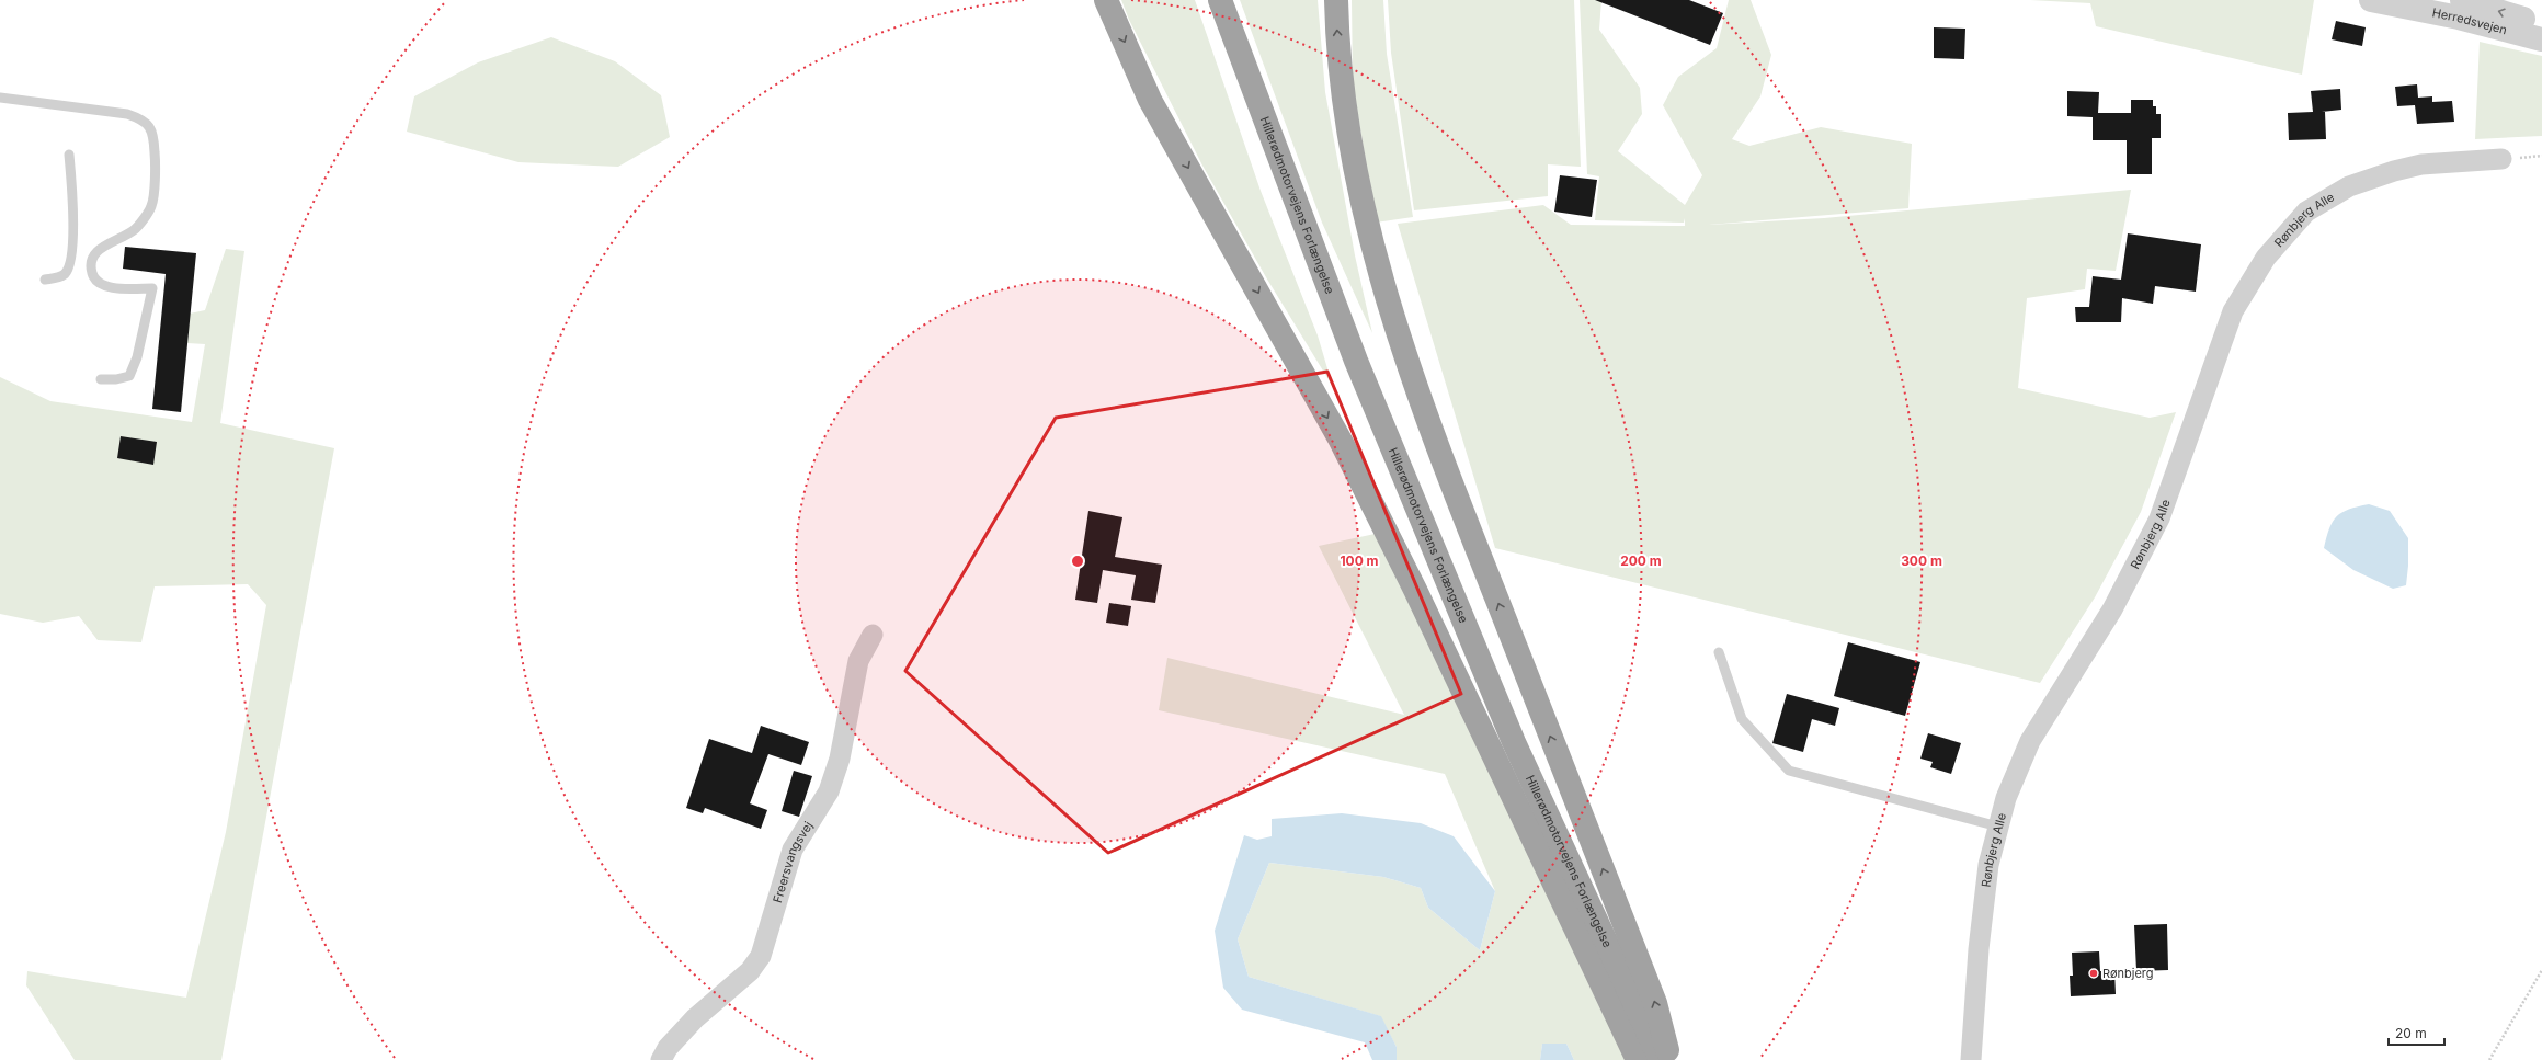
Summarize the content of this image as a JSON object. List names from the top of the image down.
{
  "streets": {
    "highway": ["Hillerødmotorvejens Forlængelse"],
    "street": ["Herredsvejen", "Rønbjerg Alle", "Freersvangsvej"]
  },
  "places": ["Rønbjerg"],
  "scale_bar": "20 m",
  "rings": ["100 m", "200 m", "300 m"]
}
